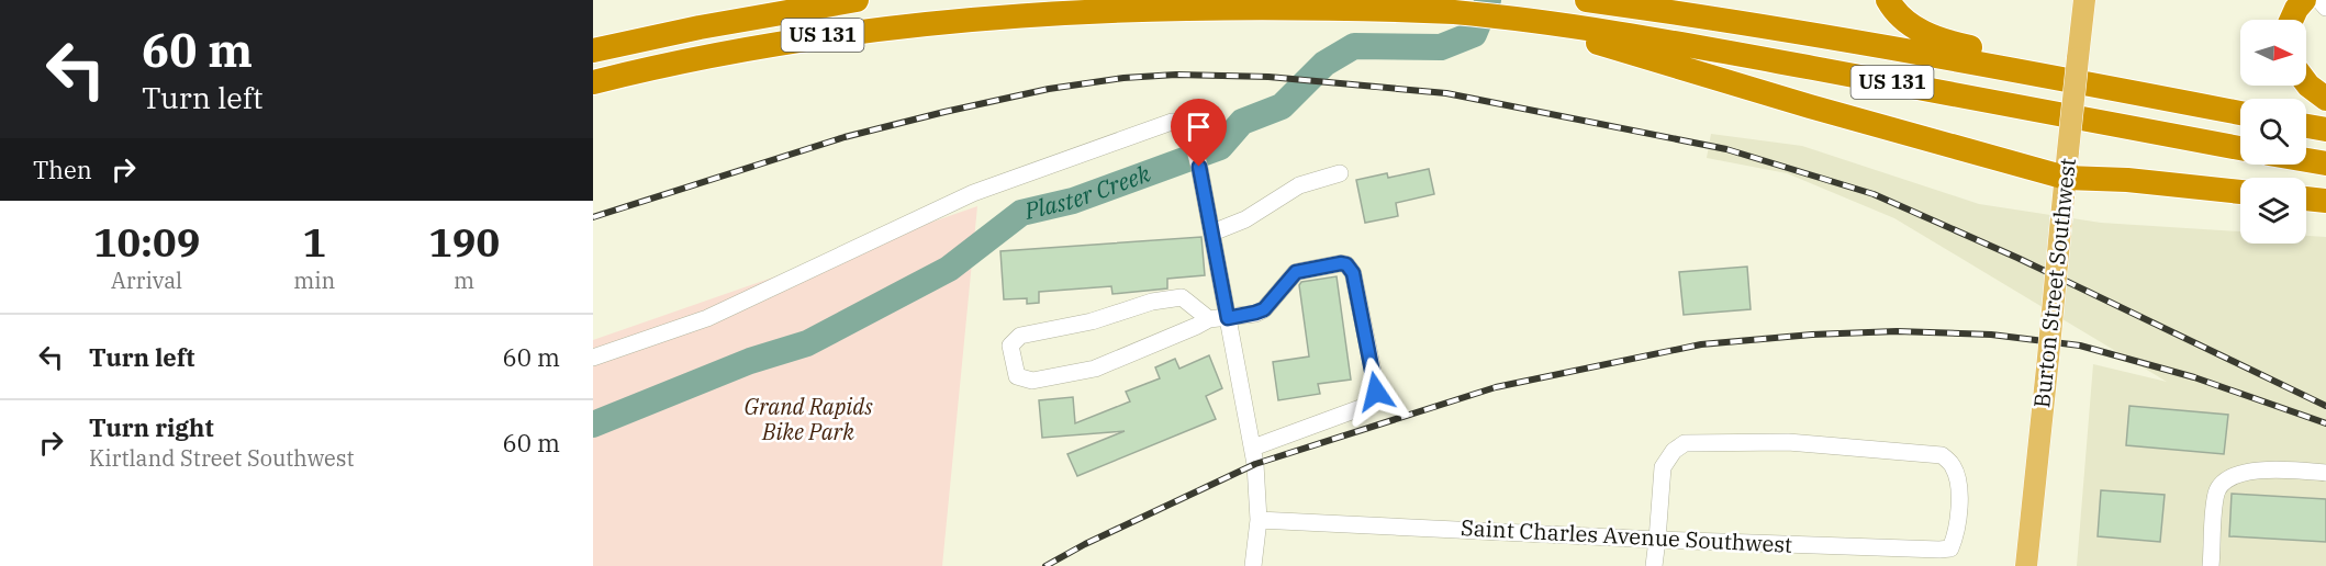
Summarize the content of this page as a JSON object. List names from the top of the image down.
{
  "streets": {
    "highway": ["US 131"],
    "main road": ["Burton Street Southwest"],
    "street": ["Saint Charles Avenue Southwest"]
  },
  "water": ["Plaster Creek"],
  "parks": ["Grand Rapids Bike Park"],
  "north": "right",
  "page": {
    "turn": ["60 m", "Turn left"],
    "then": "Then",
    "eta": [
      "10:09",
      "Arrival",
      "1",
      "min",
      "190",
      "m"
    ],
    "list": [
      {
        "name": "Turn left",
        "value": "60 m"
      },
      {
        "name": "Turn right",
        "note": "Kirtland Street Southwest",
        "value": "60 m"
      }
    ]
  }
}
